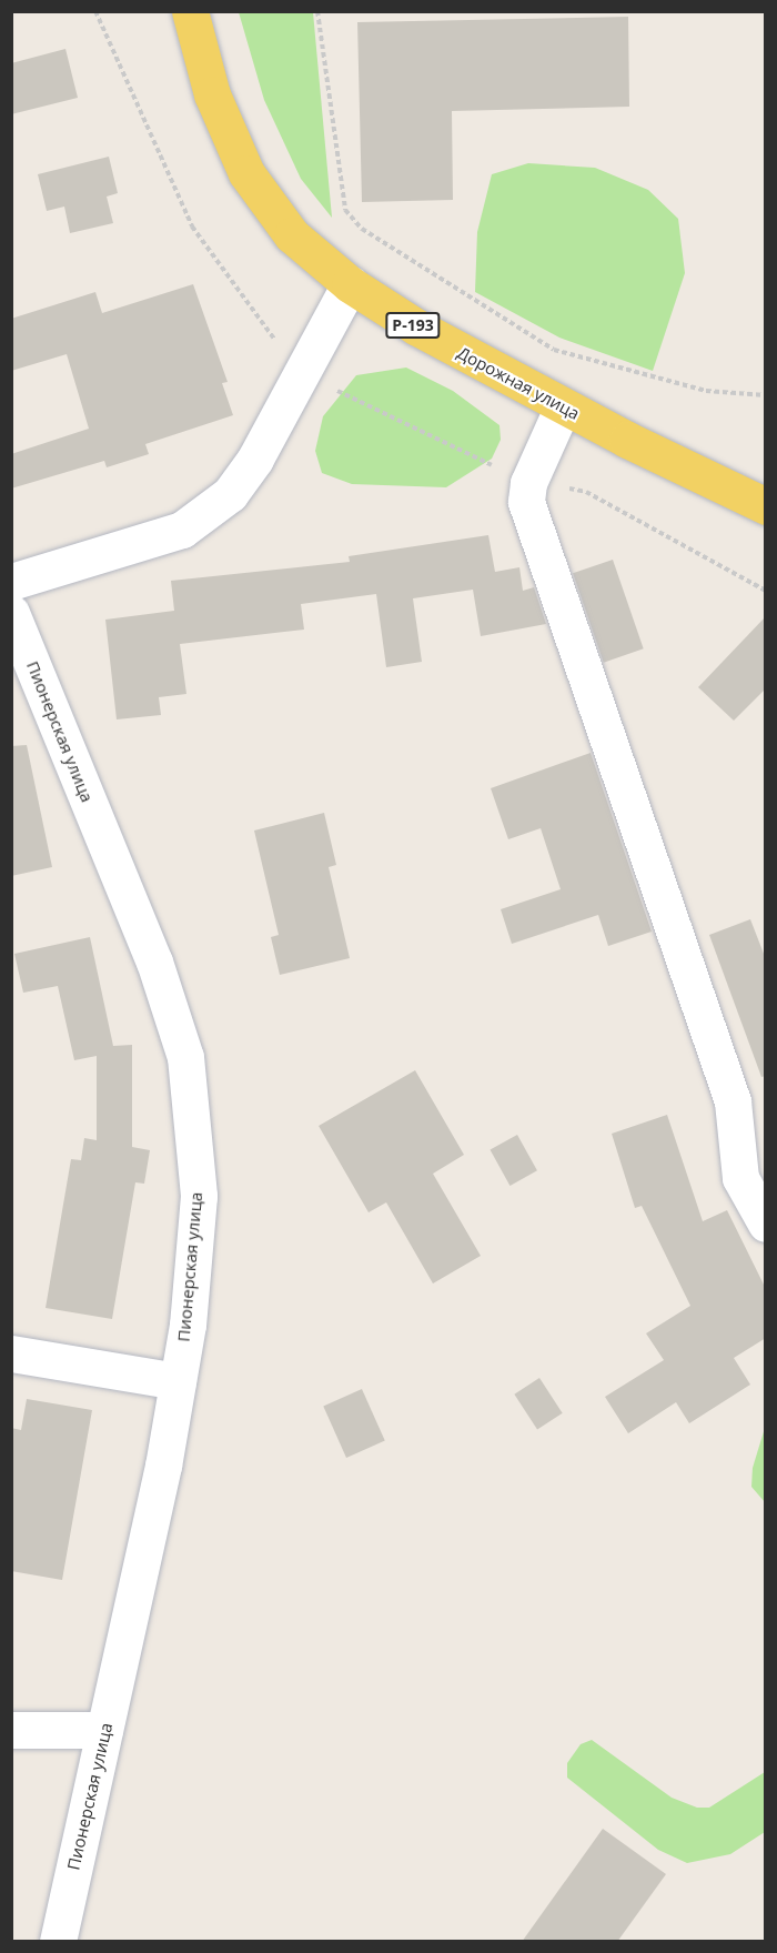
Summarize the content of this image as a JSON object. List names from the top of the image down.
{
  "streets": {
    "main road": ["Р-193", "Дорожная улица"],
    "street": ["Пионерская улица"]
  }
}
